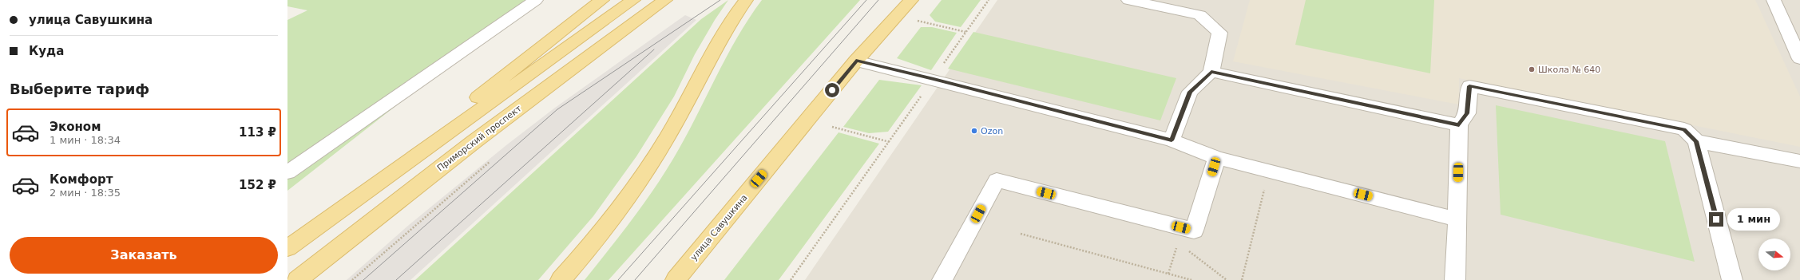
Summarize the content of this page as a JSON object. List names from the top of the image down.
{
  "streets": {
    "main road": ["Приморский проспект", "улица Савушкина"]
  },
  "places": ["Школа № 640", "Ozon"],
  "north": "right",
  "page": {
    "banner": ["улица Савушкина", "Куда"],
    "heading": "Выберите тариф",
    "list": [
      {
        "name": "Эконом",
        "note": "1 мин · 18:34",
        "value": "113 ₽"
      },
      {
        "name": "Комфорт",
        "note": "2 мин · 18:35",
        "value": "152 ₽"
      }
    ],
    "bubble": "1 мин",
    "buttons": "Заказать"
  }
}
